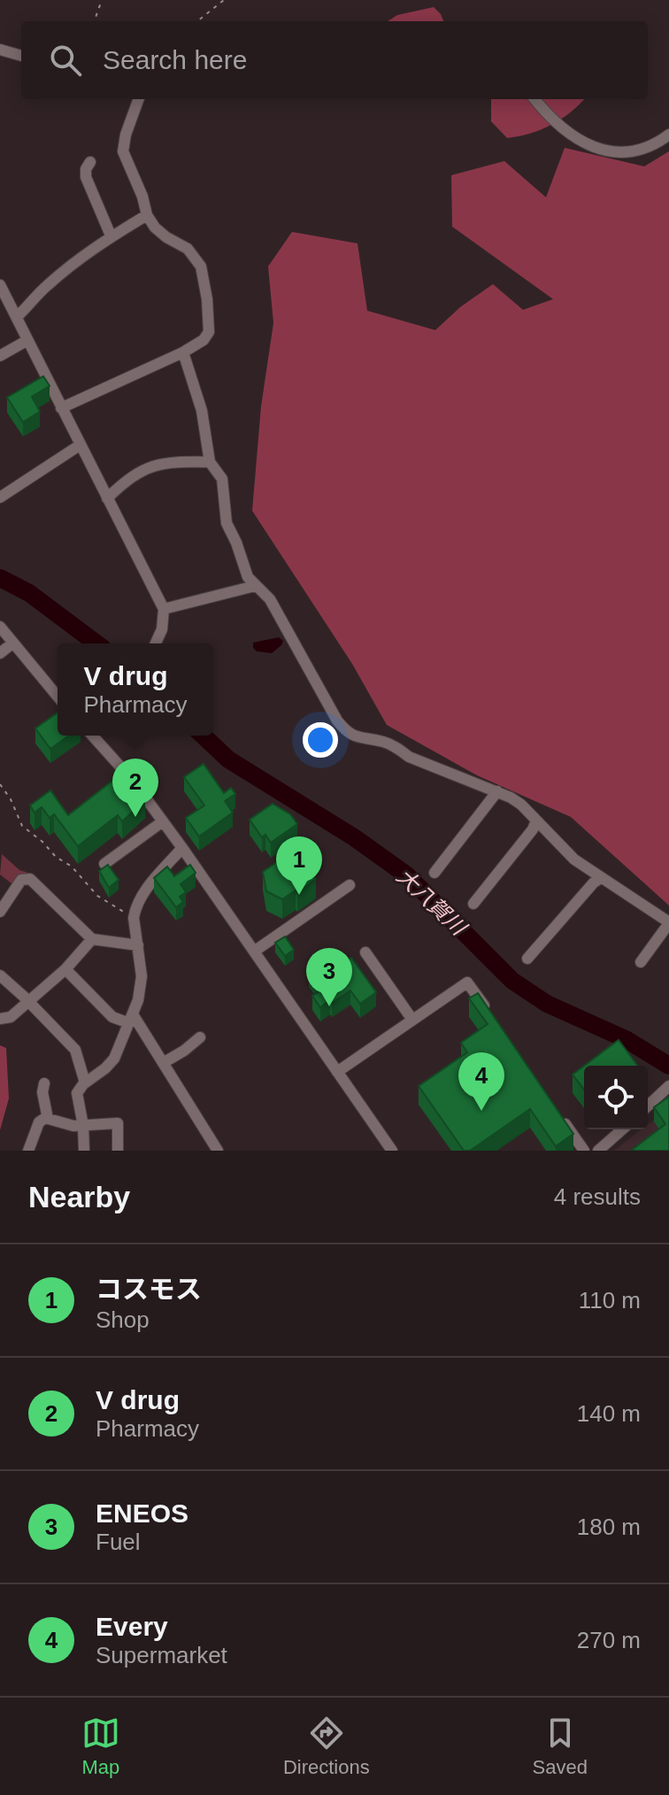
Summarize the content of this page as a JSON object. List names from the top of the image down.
{
  "water": ["大八賀川"],
  "page": {
    "search": "Search here",
    "popup": ["V drug", "Pharmacy"],
    "pins": [
      "2",
      "1",
      "3",
      "4"
    ],
    "heading": ["Nearby", "4 results"],
    "list": [
      {
        "mark": "1",
        "name": "コスモス",
        "note": "Shop",
        "value": "110 m"
      },
      {
        "mark": "2",
        "name": "V drug",
        "note": "Pharmacy",
        "value": "140 m"
      },
      {
        "mark": "3",
        "name": "ENEOS",
        "note": "Fuel",
        "value": "180 m"
      },
      {
        "mark": "4",
        "name": "Every",
        "note": "Supermarket",
        "value": "270 m"
      }
    ],
    "nav": ["Map", "Directions", "Saved"]
  }
}
